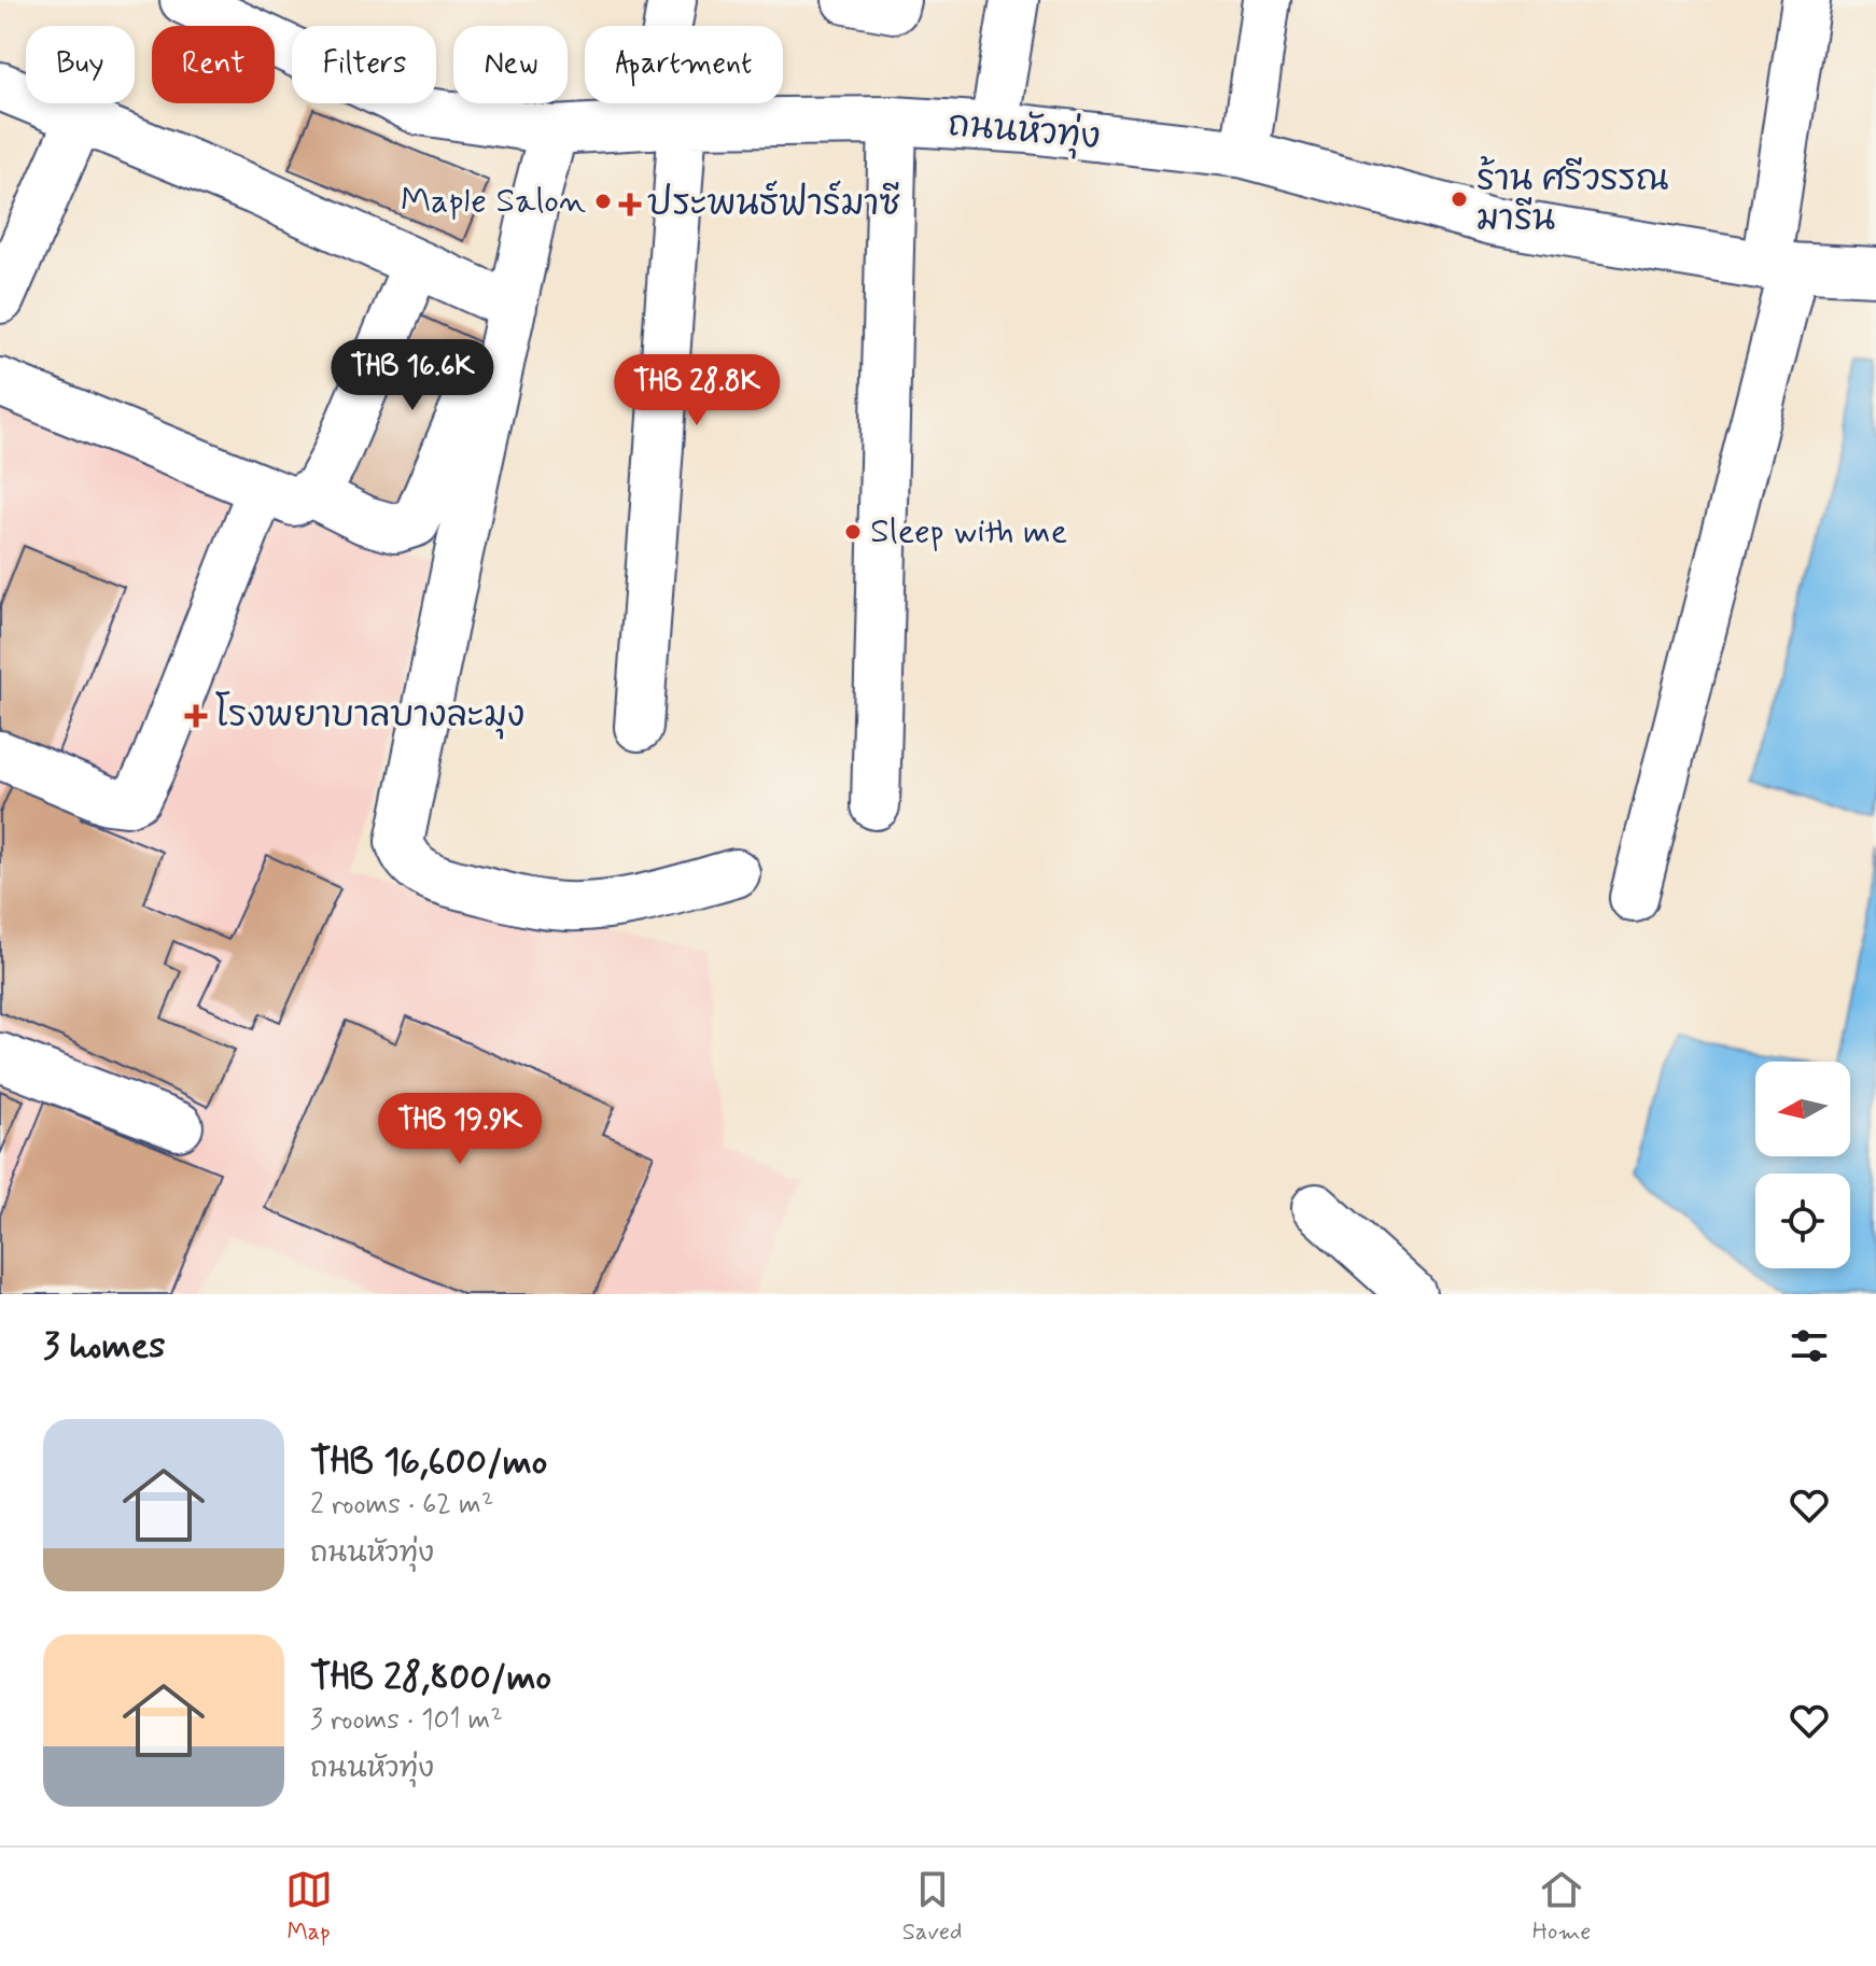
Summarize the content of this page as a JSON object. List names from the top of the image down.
{
  "streets": {
    "street": ["ถนนหัวทุ่ง"]
  },
  "places": {
    "other": ["ร้าน ศรีวรรณ มารีน", "Maple Salon", "Sleep with me"],
    "health": ["ประพนธ์ฟาร์มาซี", "โรงพยาบาลบางละมุง"]
  },
  "north": "left",
  "page": {
    "chip": [
      "Buy",
      "Rent",
      "Filters",
      "New",
      "Apartment"
    ],
    "price": ["THB 16.6K", "THB 28.8K", "THB 19.9K"],
    "heading": "3 homes",
    "list": [
      {
        "name": "THB 16,600/mo",
        "note": "2 rooms · 62 m² · ถนนหัวทุ่ง"
      },
      {
        "name": "THB 28,800/mo",
        "note": "3 rooms · 101 m² · ถนนหัวทุ่ง"
      }
    ],
    "tabs": ["Map", "Saved", "Home"]
  }
}
